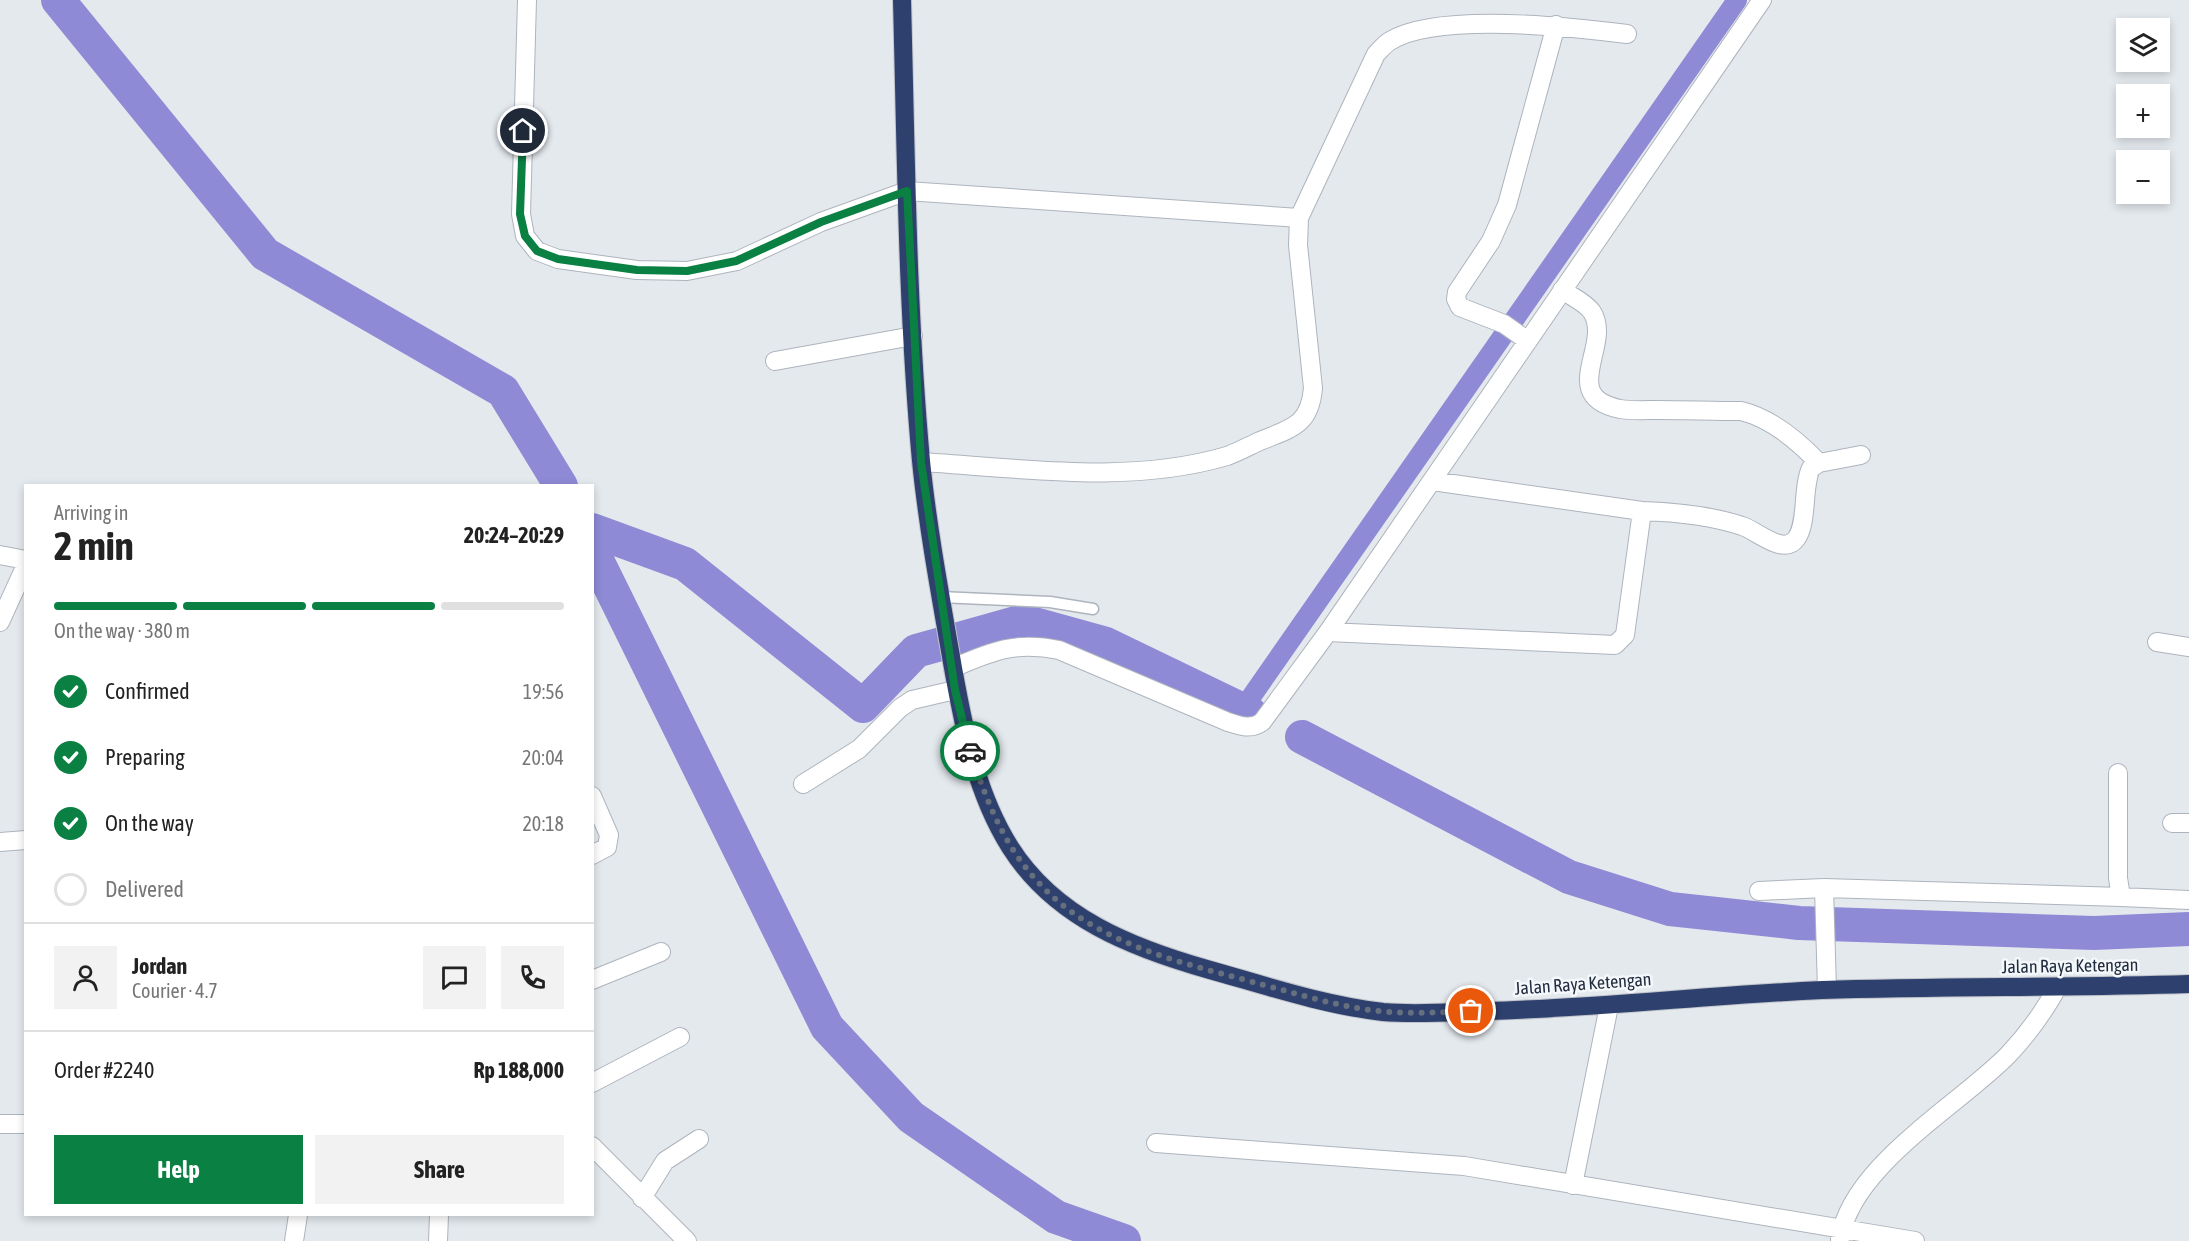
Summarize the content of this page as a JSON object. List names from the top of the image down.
{
  "streets": {
    "highway": ["Jalan Raya Ketengan"]
  },
  "page": {
    "map_buttons": ["+", "−"],
    "heading": ["2 min", "Arriving in", "20:24–20:29"],
    "panel": [
      "Jordan",
      "Courier · 4.7",
      "Order #2240",
      "Rp 188,000"
    ],
    "bar": "On the way · 380 m",
    "list": [
      ["Confirmed", "19:56"],
      ["Preparing", "20:04"],
      ["On the way", "20:18"],
      "Delivered"
    ],
    "buttons": ["Help", "Share"]
  }
}
